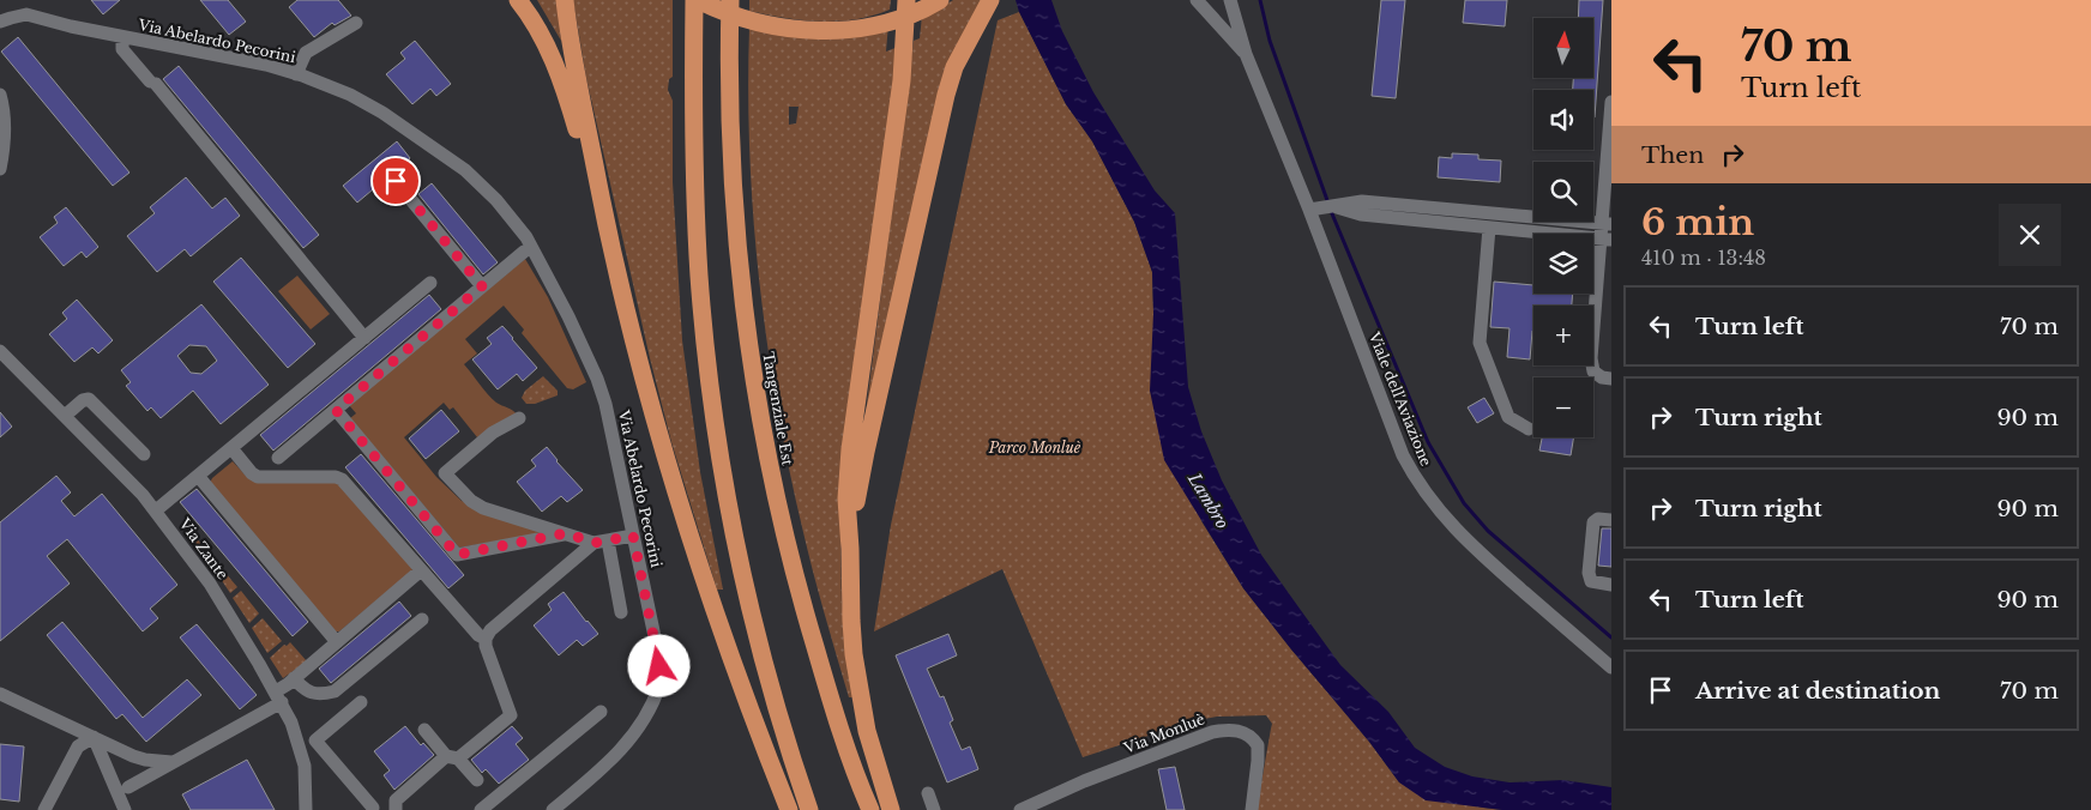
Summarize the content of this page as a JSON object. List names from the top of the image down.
{
  "streets": {
    "highway": ["Tangenziale Est"],
    "street": [
      "Via Abelardo Pecorini",
      "Viale dell'Aviazione",
      "Via Zante",
      "Via Monluè"
    ]
  },
  "water": ["Lambro"],
  "parks": ["Parco Monluè"],
  "north": "top",
  "page": {
    "turn": ["70 m", "Turn left"],
    "map_buttons": ["+", "−"],
    "then": "Then",
    "heading": ["6 min", "410 m · 13:48"],
    "list": [
      {
        "name": "Turn left",
        "value": "70 m"
      },
      {
        "name": "Turn right",
        "value": "90 m"
      },
      {
        "name": "Turn right",
        "value": "90 m"
      },
      {
        "name": "Turn left",
        "value": "90 m"
      },
      {
        "name": "Arrive at destination",
        "value": "70 m"
      }
    ]
  }
}
